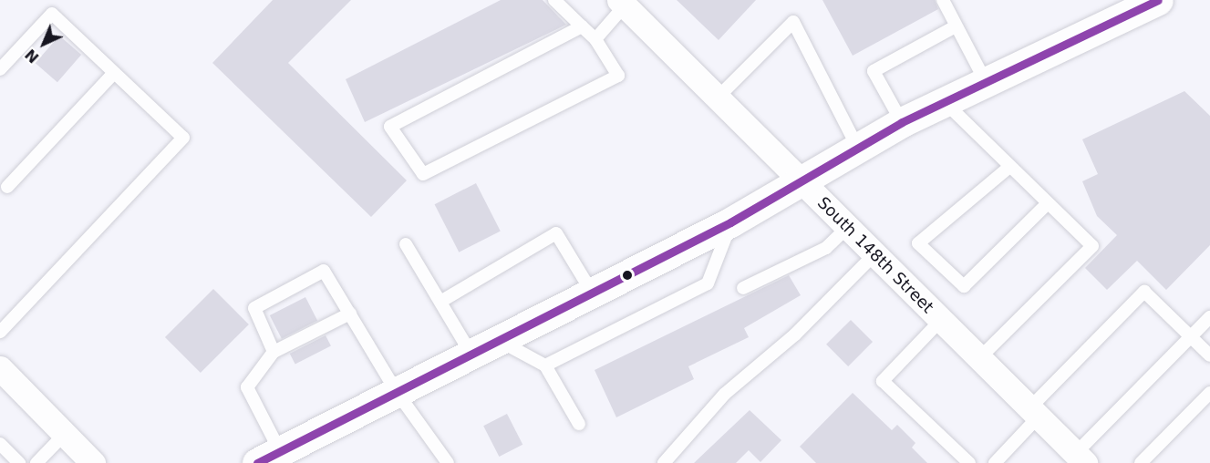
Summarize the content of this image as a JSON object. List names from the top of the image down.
{
  "streets": {
    "street": ["South 148th Street"]
  },
  "north": "bottom left"
}
